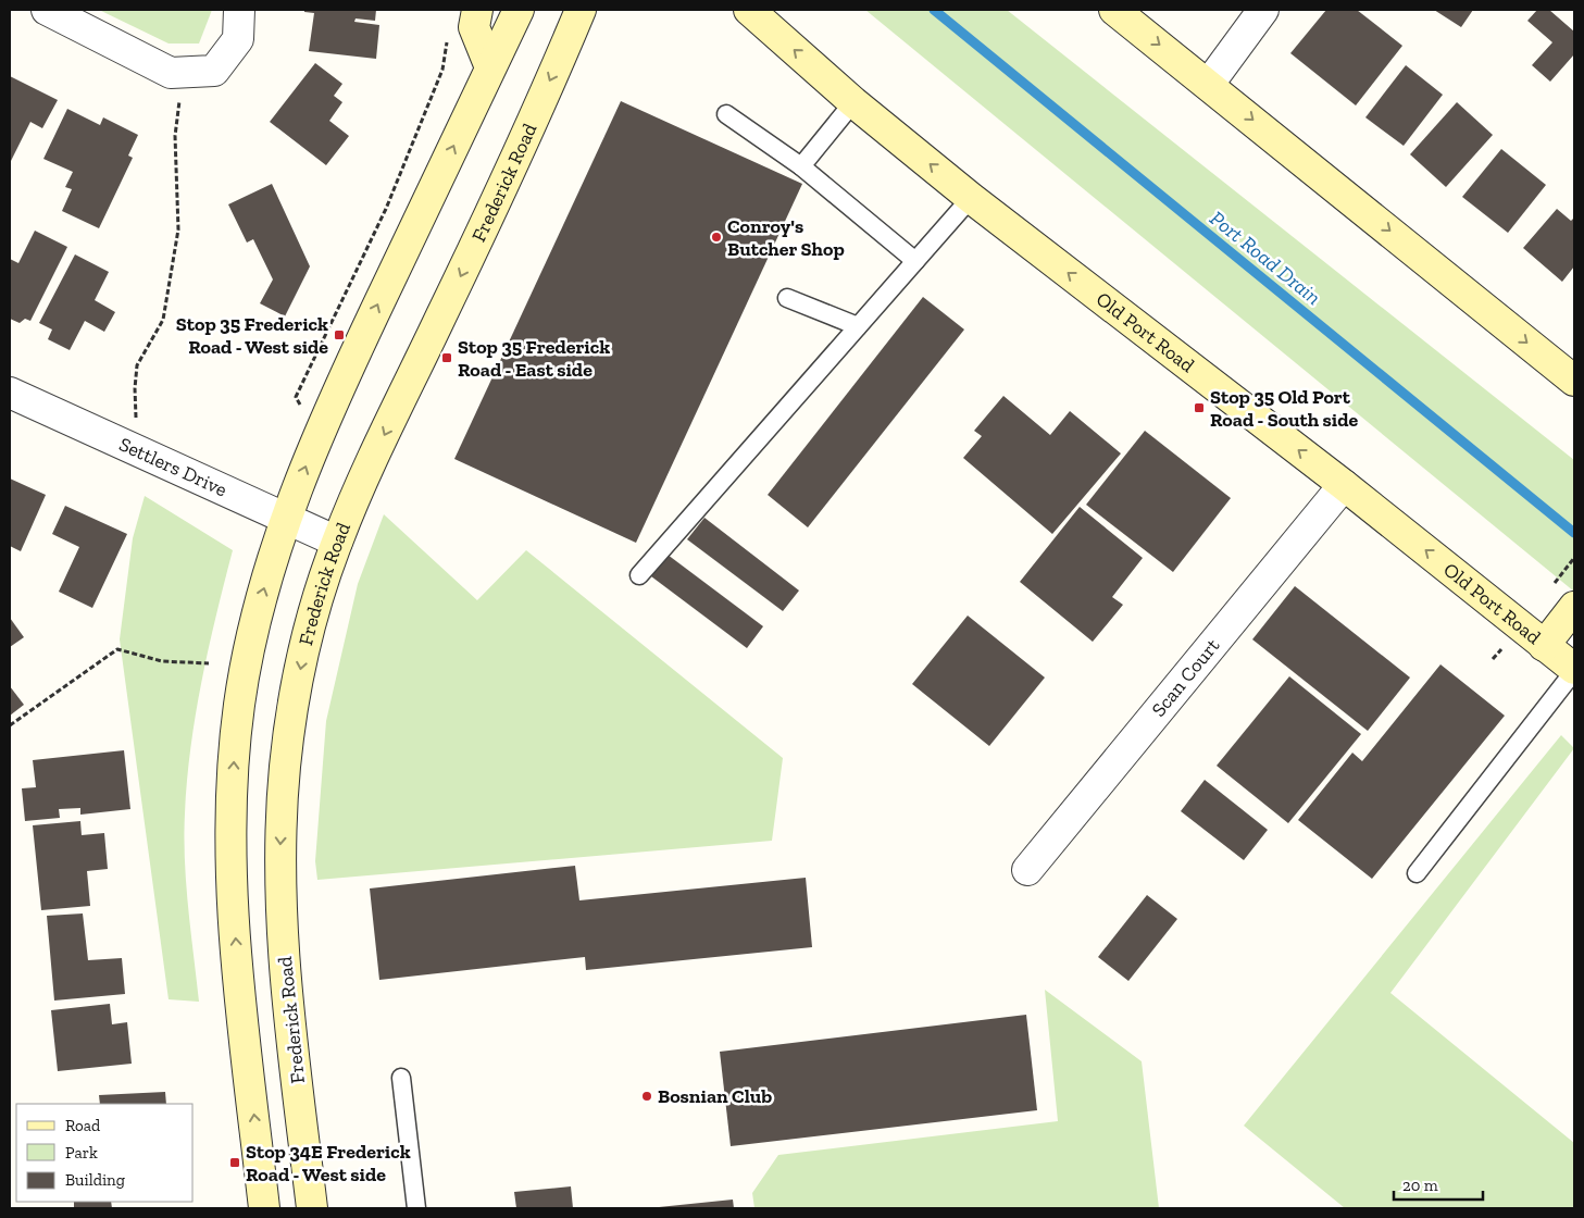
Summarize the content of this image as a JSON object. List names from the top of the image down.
{
  "streets": {
    "main road": ["Frederick Road", "Old Port Road"],
    "street": ["Settlers Drive", "Scan Court"]
  },
  "crossings": [
    ["Frederick Road", "Settlers Drive"],
    ["Old Port Road", "Scan Court"]
  ],
  "water": ["Port Road Drain"],
  "places": {
    "other": ["Conroy's Butcher Shop", "Bosnian Club"],
    "transit": [
      "Stop 35 Frederick Road - West side",
      "Stop 35 Frederick Road - East side",
      "Stop 35 Old Port Road - South side",
      "Stop 34E Frederick Road - West side"
    ]
  },
  "legend": ["Road", "Park", "Building"],
  "scale_bar": "20 m"
}
